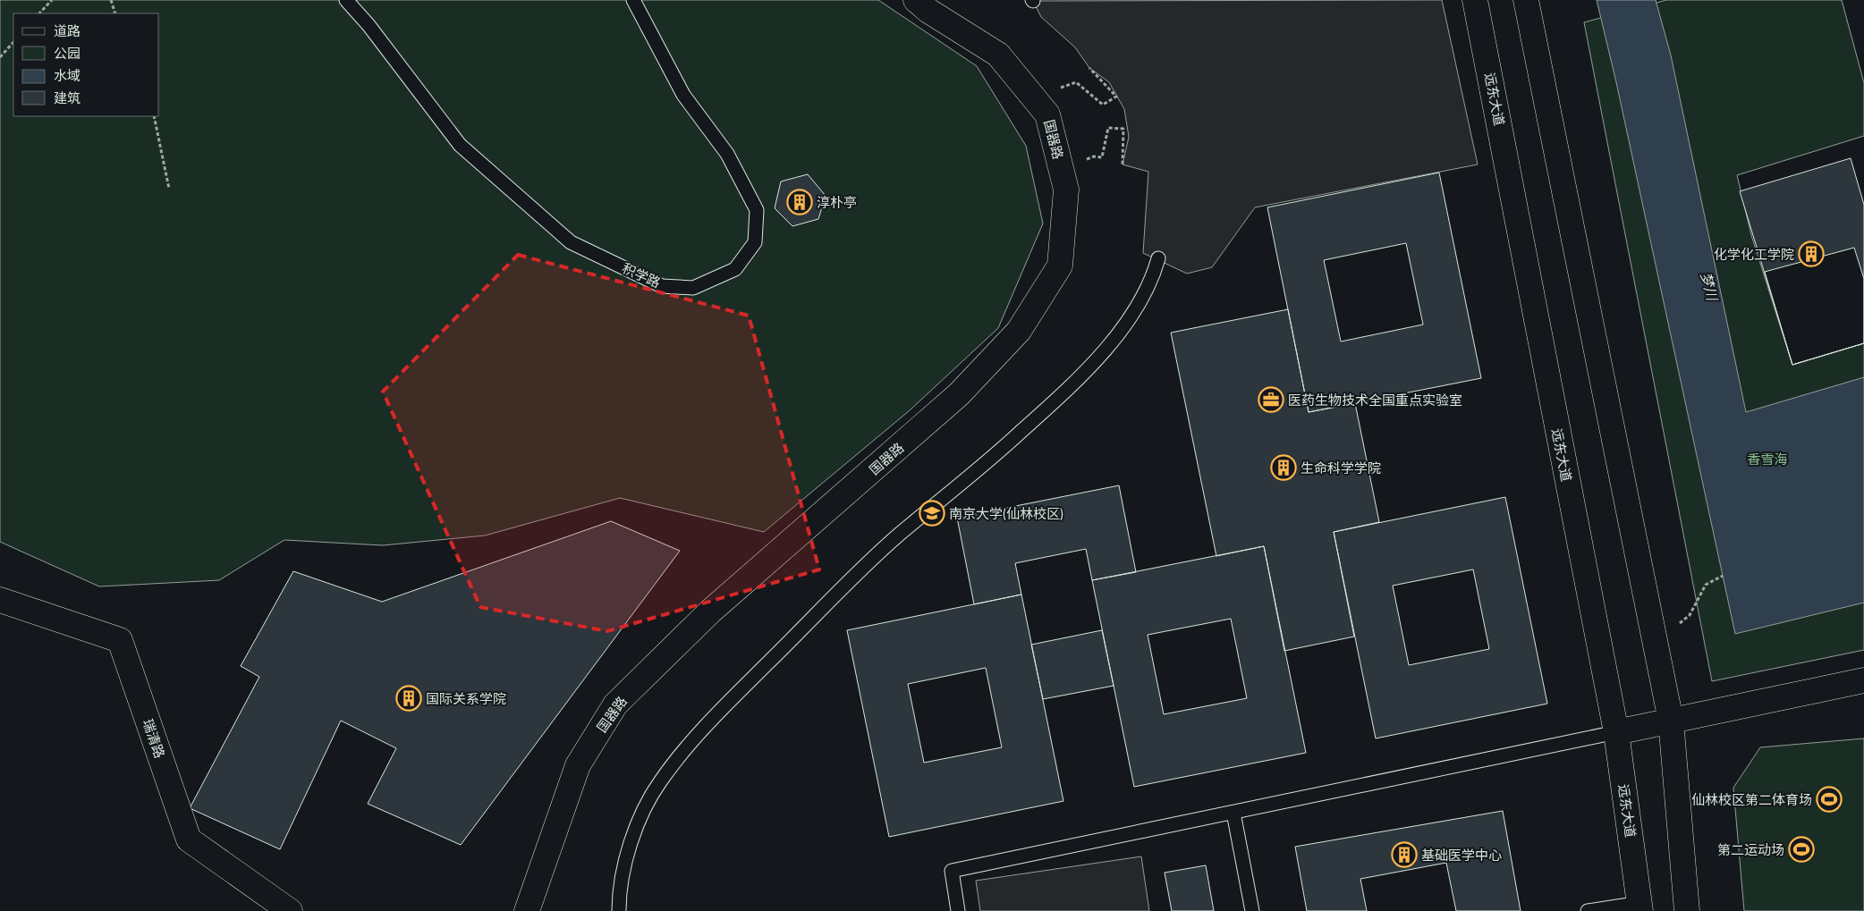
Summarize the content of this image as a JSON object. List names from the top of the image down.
{
  "streets": {
    "street": ["远东大道", "国器路", "瑞清路"],
    "lane": ["积学路"]
  },
  "water": ["梦川"],
  "parks": ["香雪海"],
  "places": {
    "building": [
      "淳朴亭",
      "化学化工学院",
      "生命科学学院",
      "国际关系学院",
      "基础医学中心"
    ],
    "office": ["医药生物技术全国重点实验室"],
    "school or university": ["南京大学(仙林校区)"],
    "sports": ["仙林校区第二体育场", "第二运动场"]
  },
  "legend": [
    "道路",
    "公园",
    "水域",
    "建筑"
  ]
}
